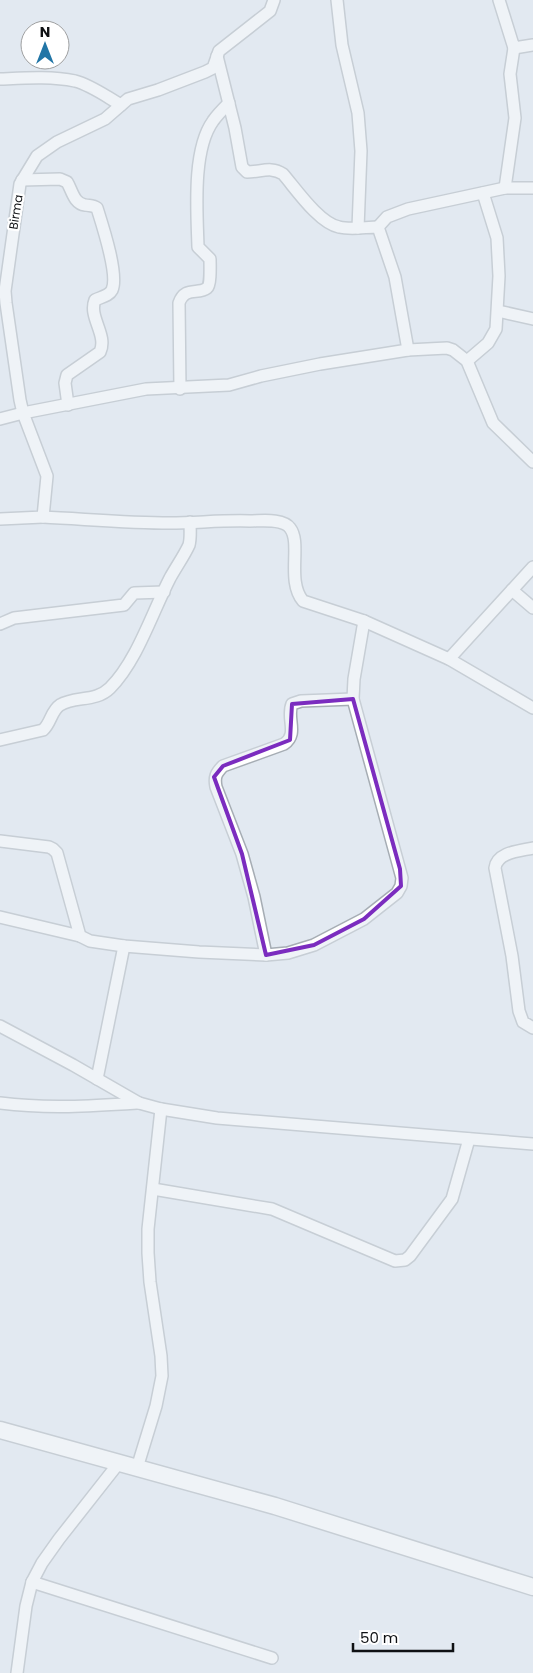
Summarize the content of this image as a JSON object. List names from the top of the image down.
{
  "streets": {
    "street": ["Birma"]
  },
  "scale_bar": "50 m",
  "north": "top"
}
